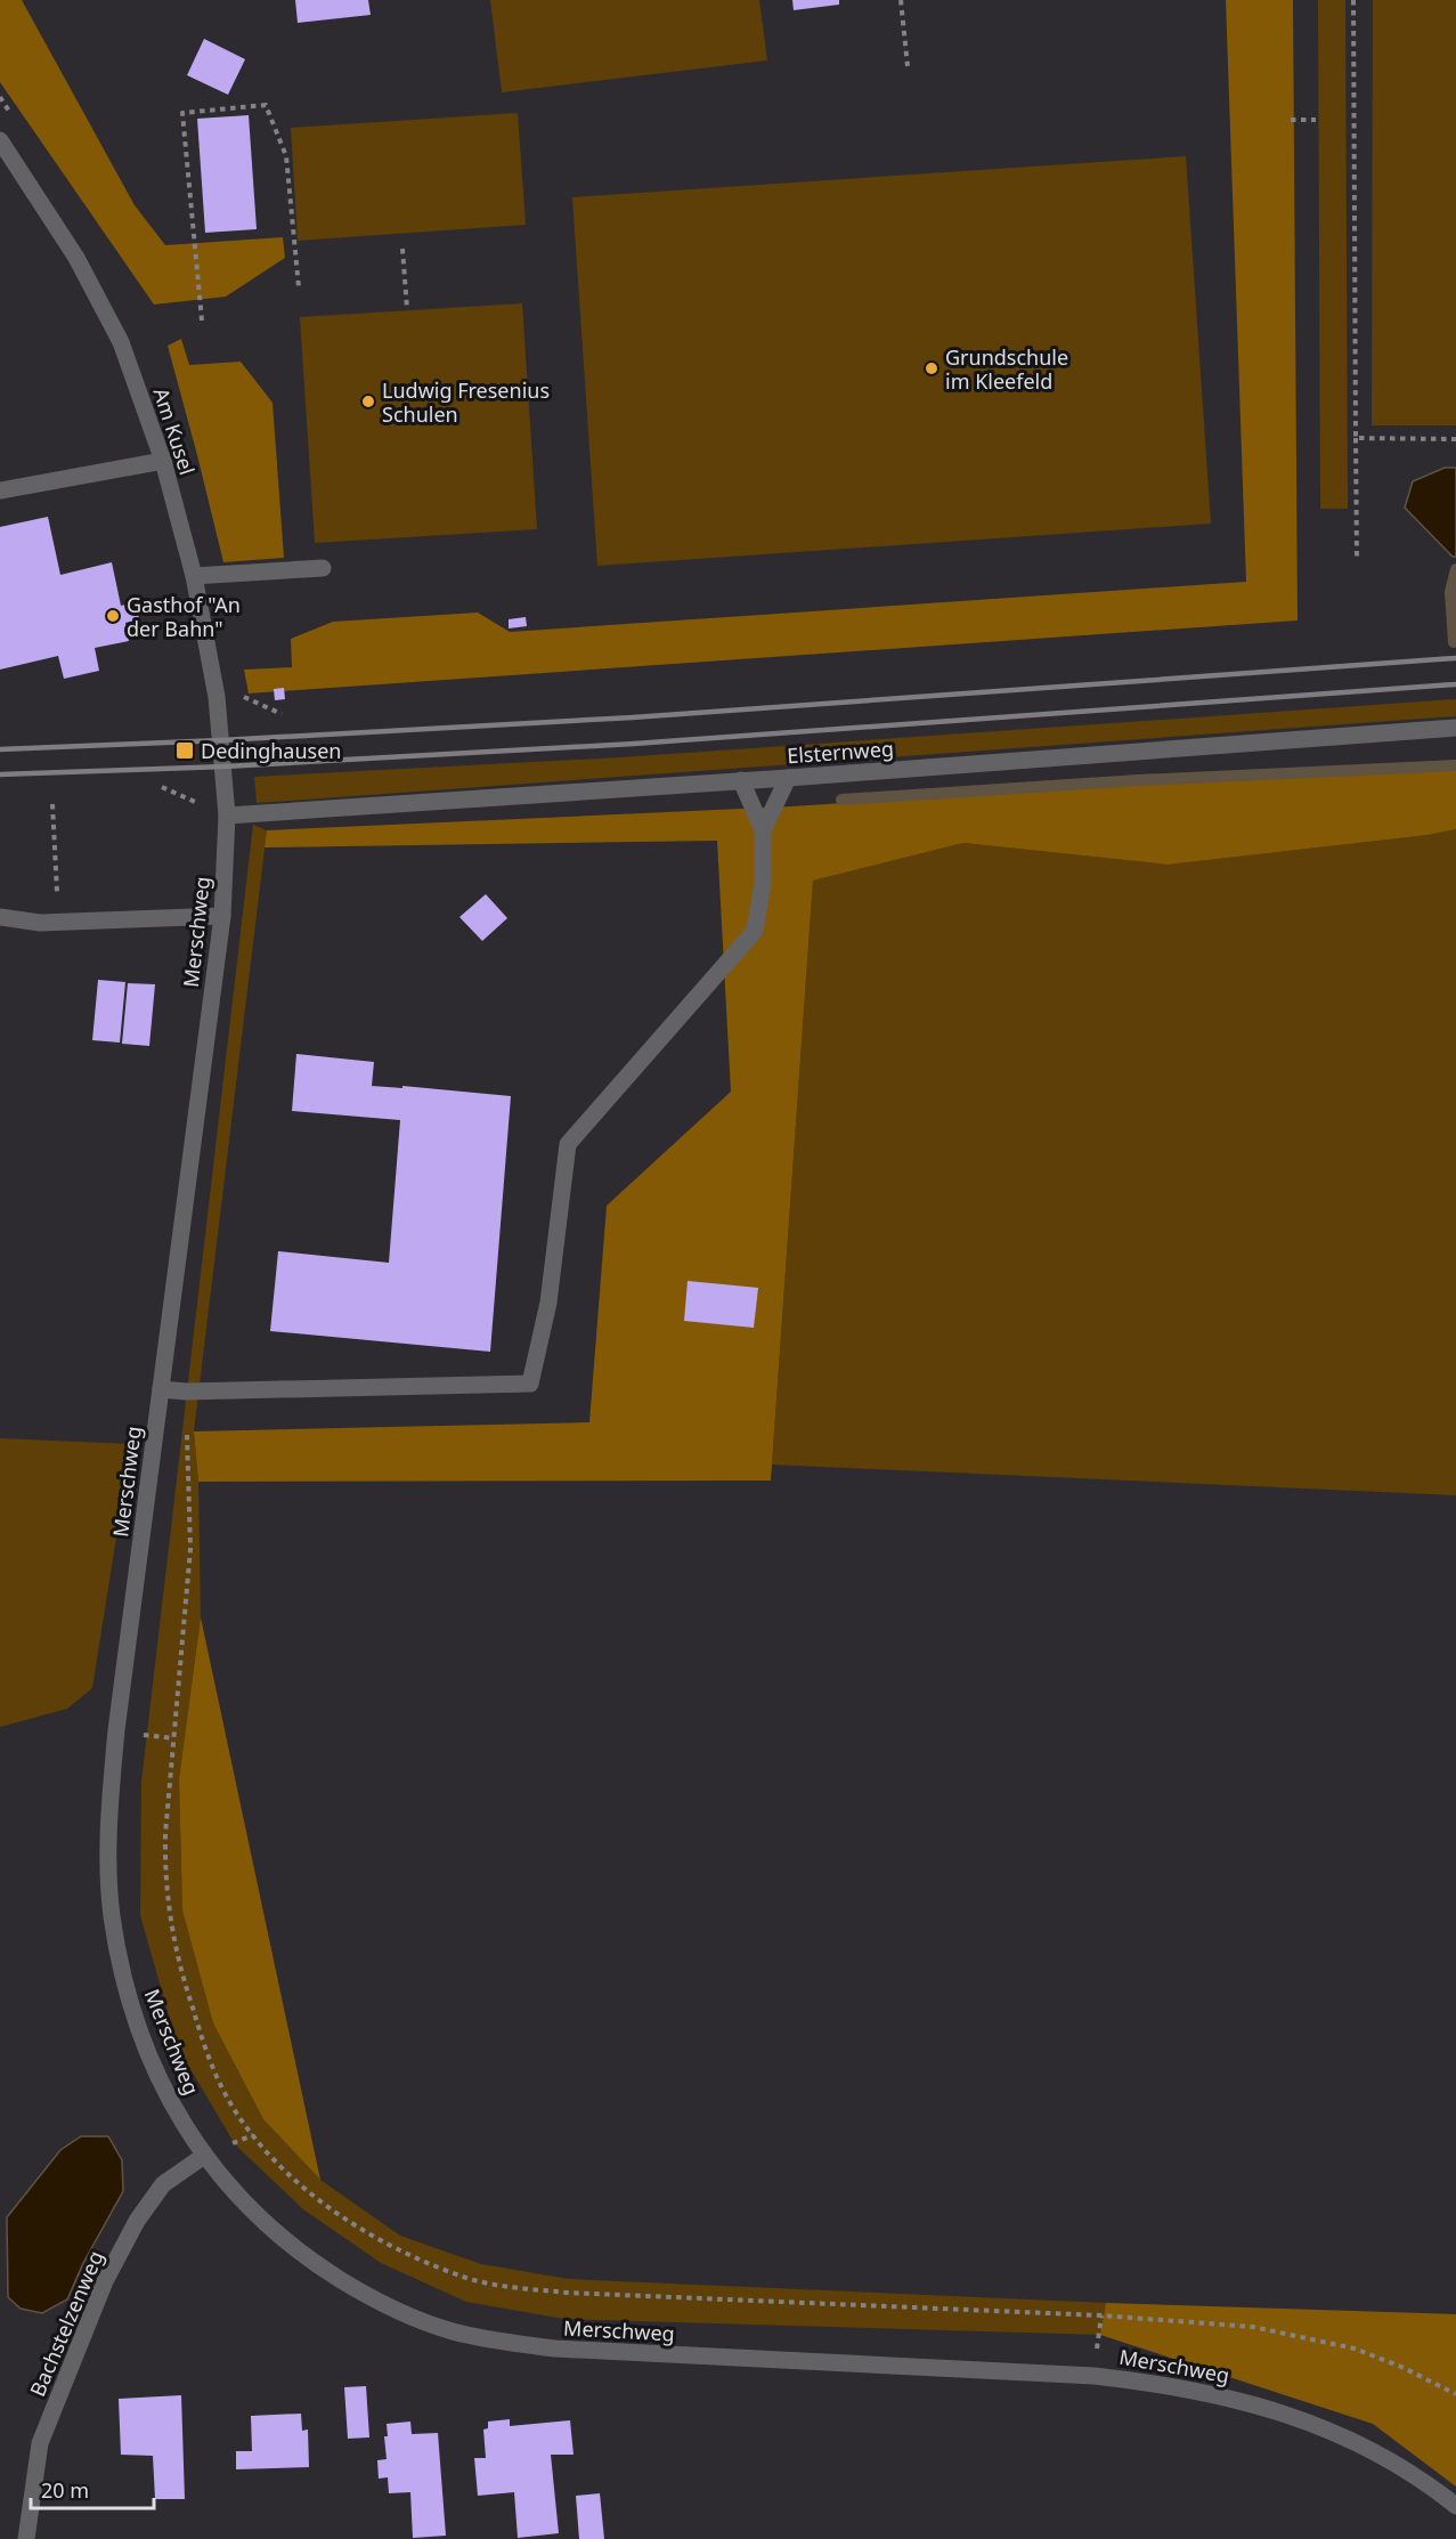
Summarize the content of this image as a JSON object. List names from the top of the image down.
{
  "streets": {
    "street": [
      "Am Kusel",
      "Elsternweg",
      "Merschweg",
      "Bachstelzenweg"
    ]
  },
  "crossings": [
    ["Am Kusel", "Merschweg"],
    ["Elsternweg", "Merschweg"],
    ["Merschweg", "Bachstelzenweg"]
  ],
  "places": {
    "other": ["Grundschule im Kleefeld", "Ludwig Fresenius Schulen", "Gasthof \"An der Bahn\""],
    "transit": ["Dedinghausen"]
  },
  "scale_bar": "20 m"
}
